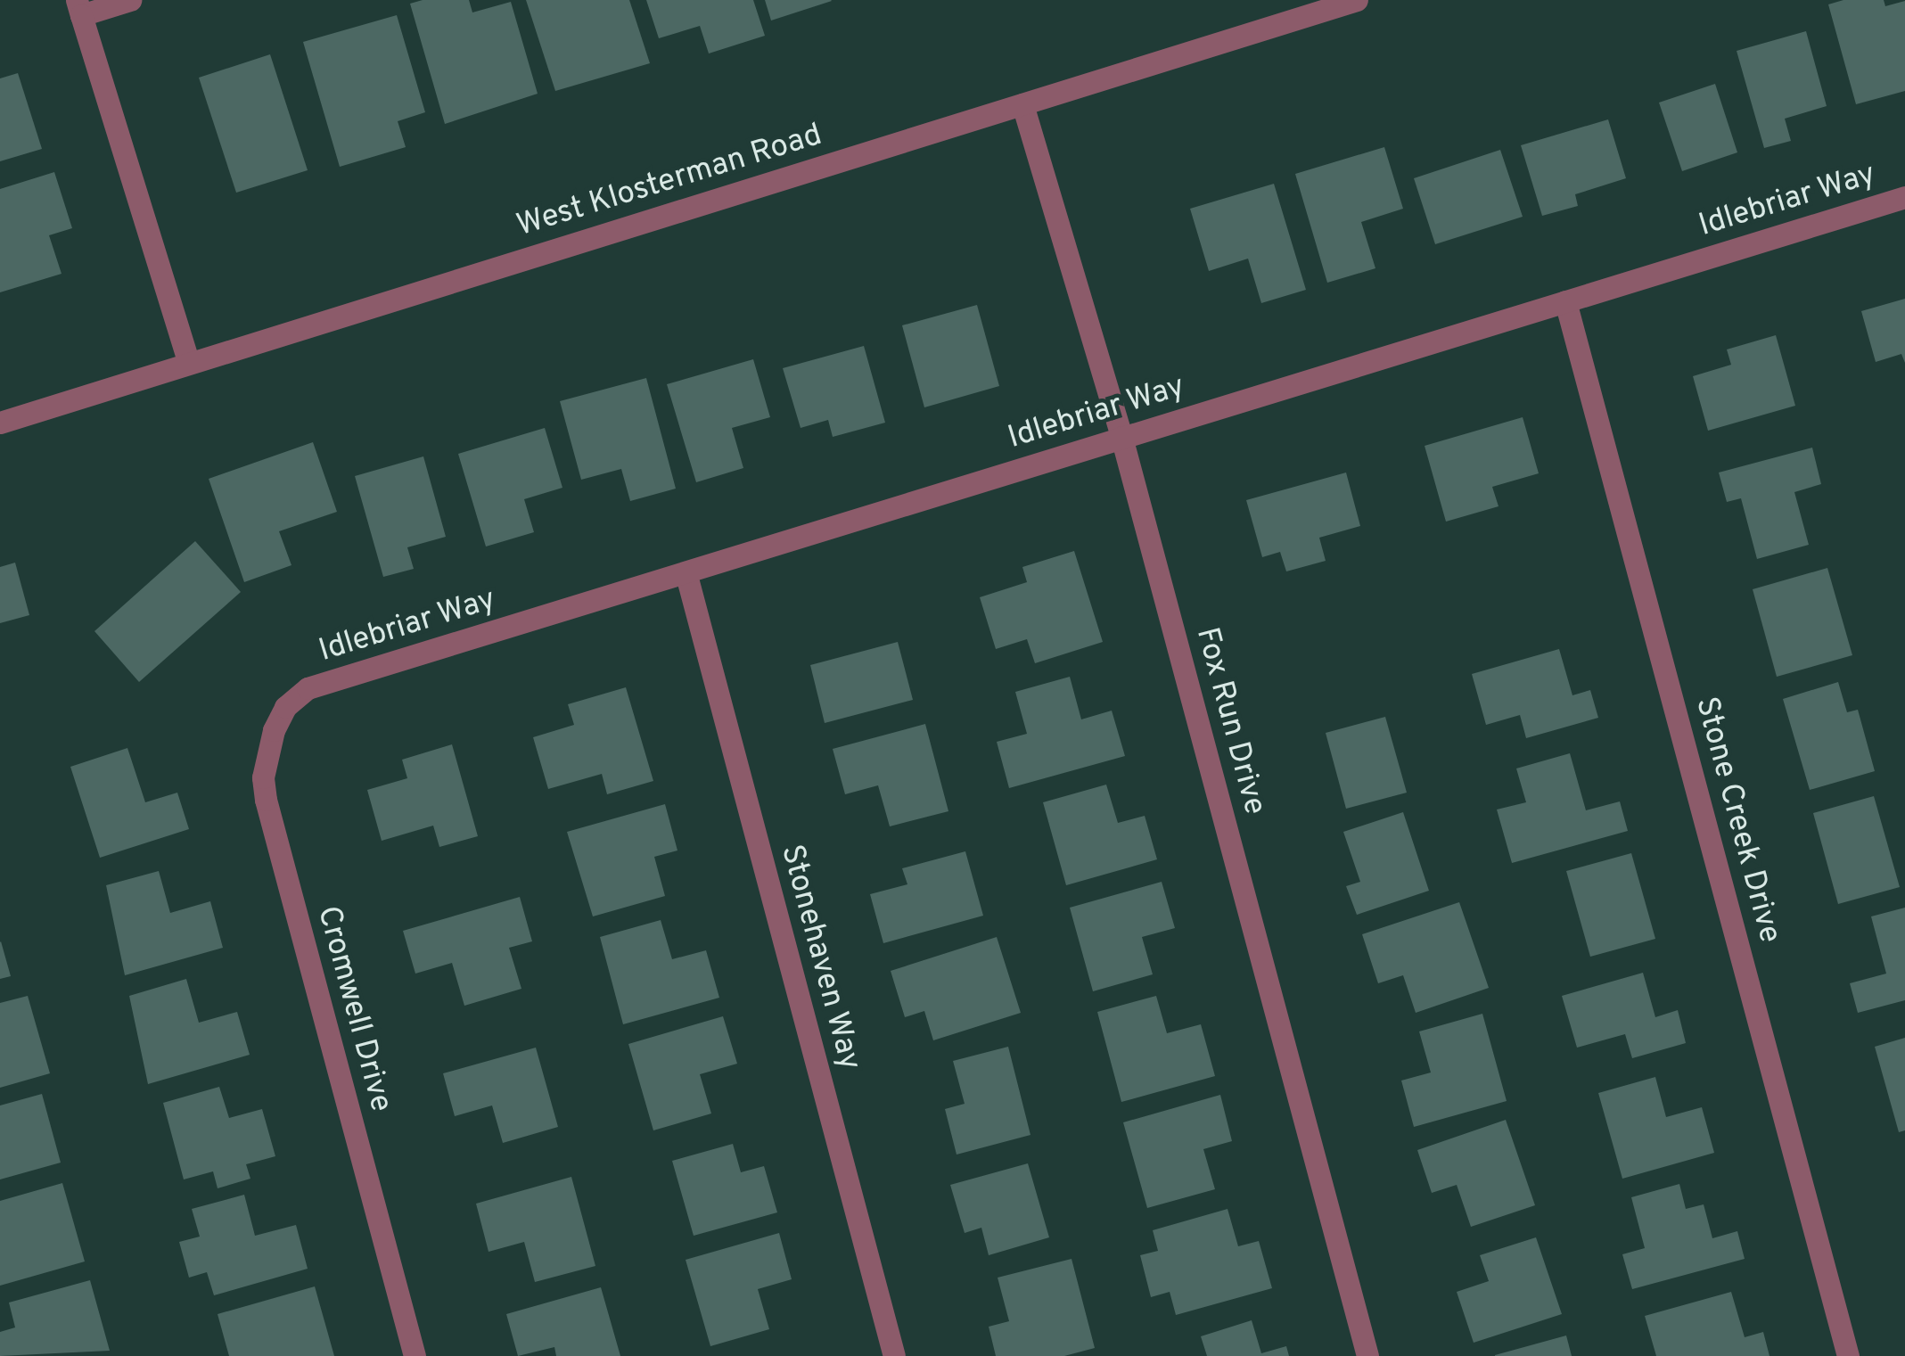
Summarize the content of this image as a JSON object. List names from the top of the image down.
{
  "streets": {
    "street": [
      "West Klosterman Road",
      "Idlebriar Way",
      "Fox Run Drive",
      "Stone Creek Drive",
      "Stonehaven Way",
      "Cromwell Drive"
    ]
  },
  "crossings": [
    ["West Klosterman Road", "Fox Run Drive"],
    ["Idlebriar Way", "Fox Run Drive"],
    ["Idlebriar Way", "Stone Creek Drive"],
    ["Idlebriar Way", "Stonehaven Way"],
    ["Idlebriar Way", "Cromwell Drive"]
  ]
}
